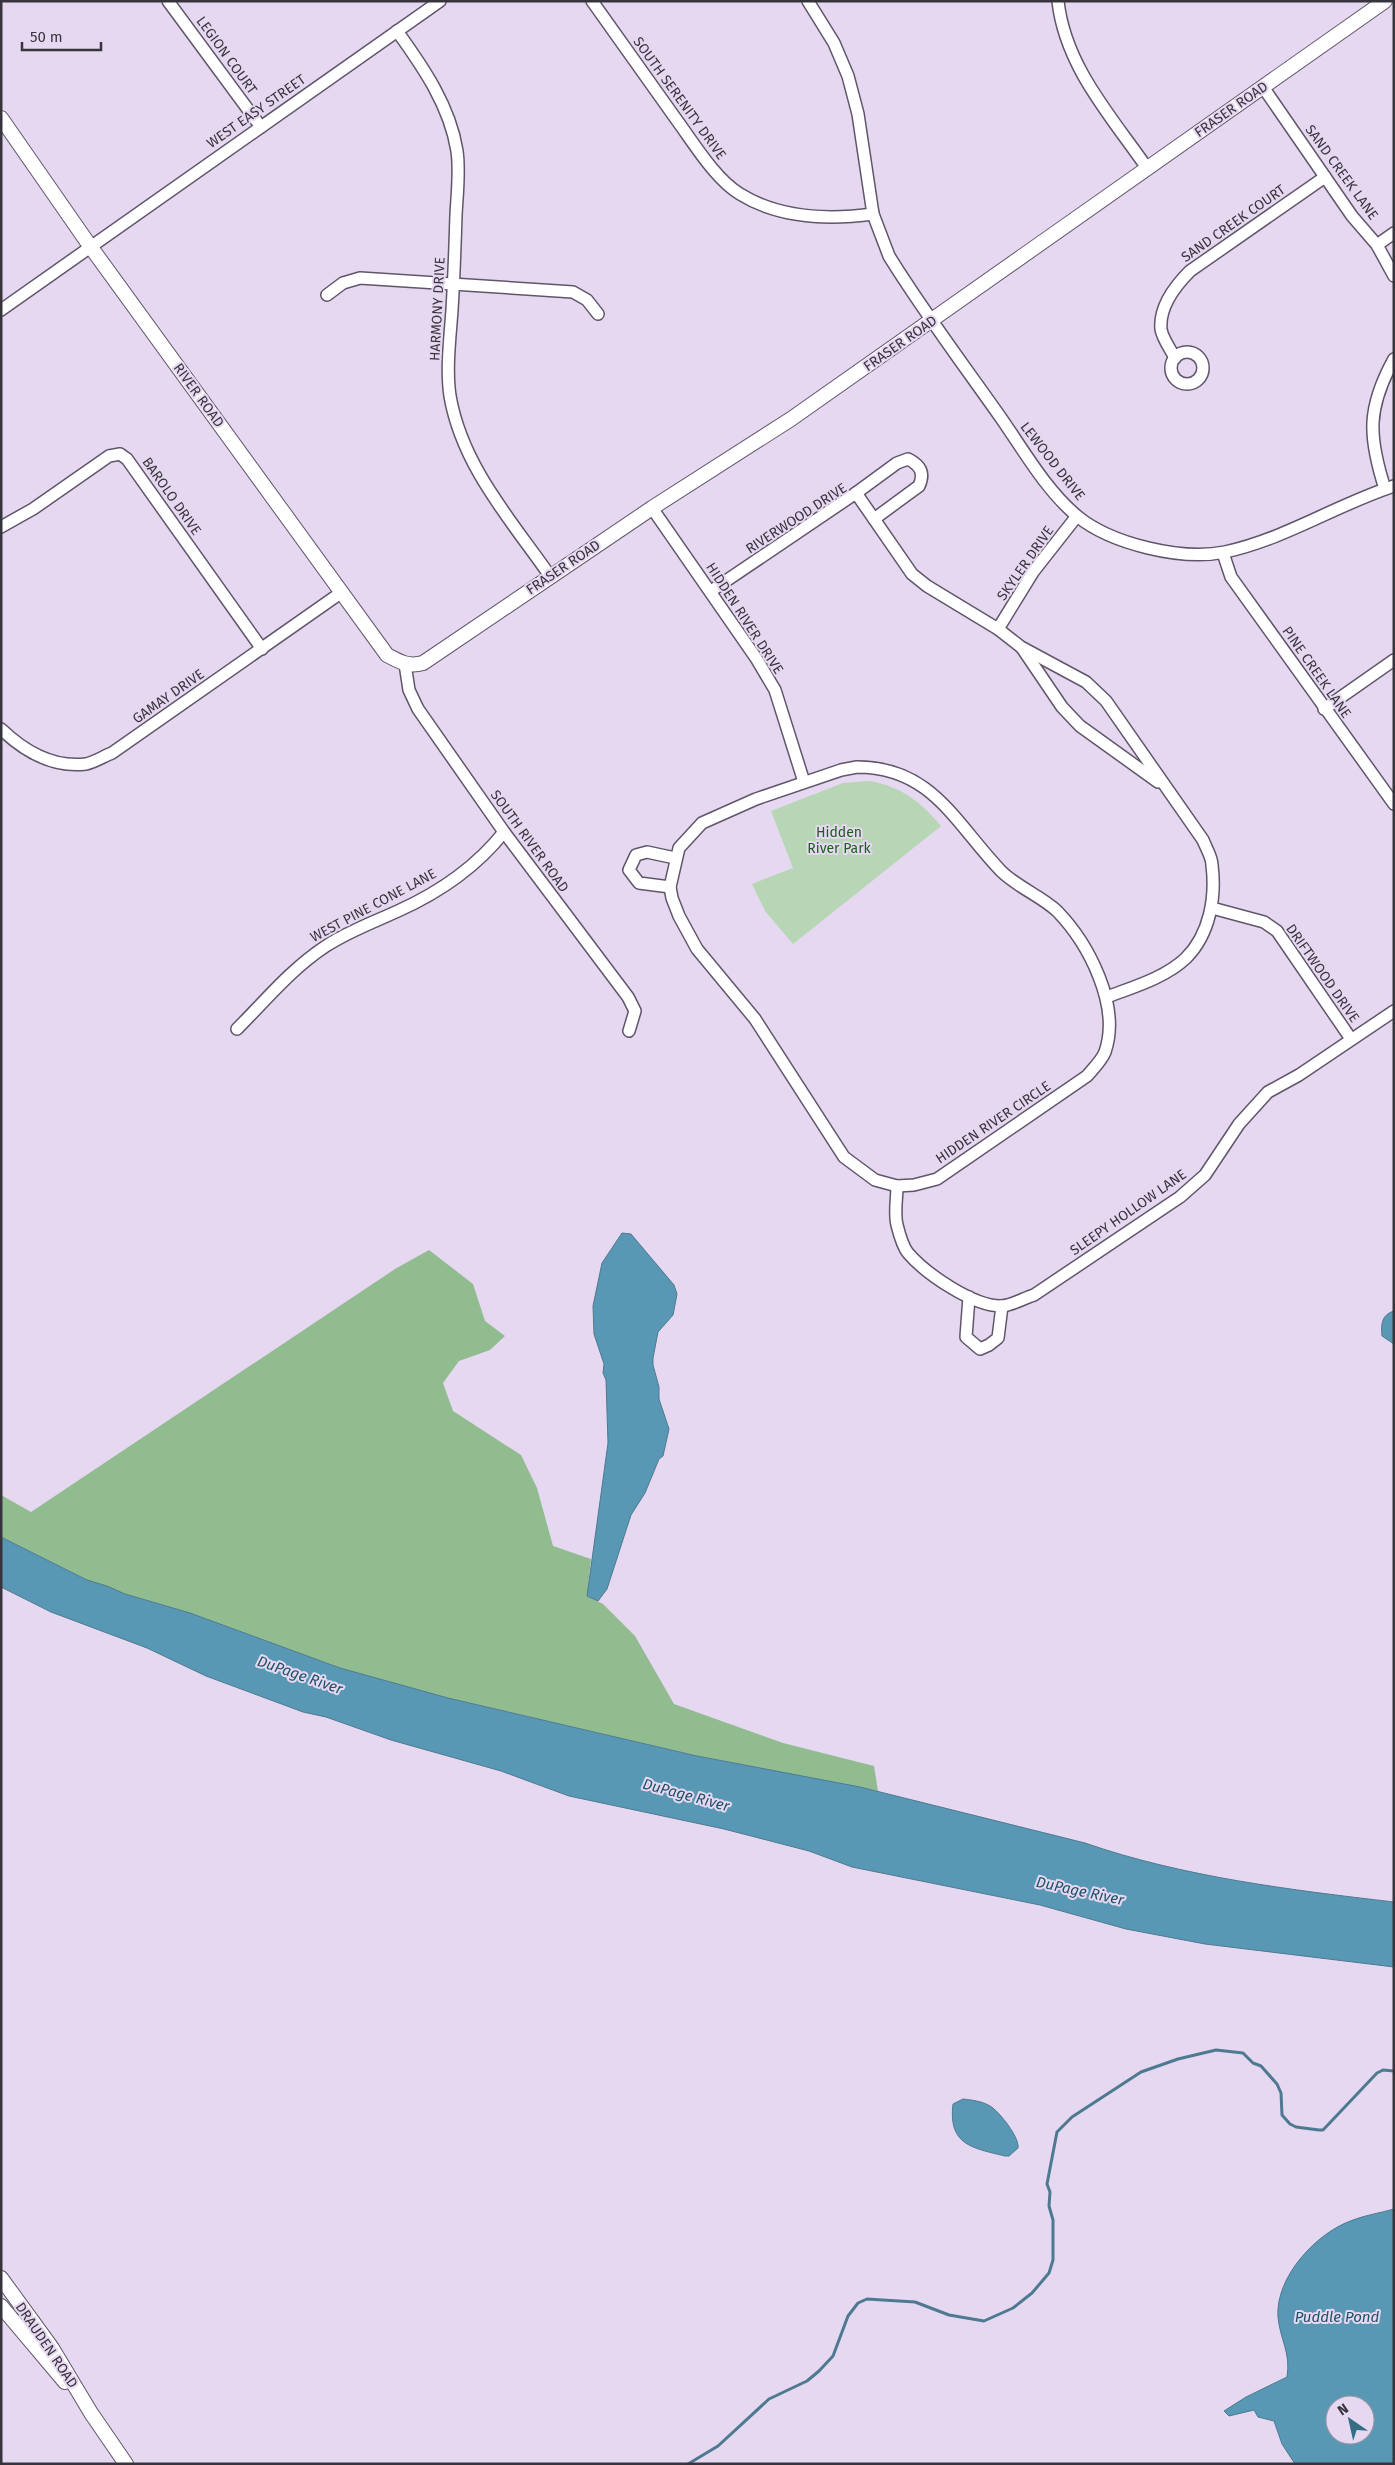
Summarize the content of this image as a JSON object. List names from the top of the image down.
{
  "streets": {
    "street": [
      "LEGION COURT",
      "SOUTH SERENITY DRIVE",
      "FRASER ROAD",
      "WEST EASY STREET",
      "SAND CREEK LANE",
      "SAND CREEK COURT",
      "HARMONY DRIVE",
      "RIVER ROAD",
      "LEWOOD DRIVE",
      "BAROLO DRIVE",
      "RIVERWOOD DRIVE",
      "SKYLER DRIVE",
      "HIDDEN RIVER DRIVE",
      "PINE CREEK LANE",
      "GAMAY DRIVE",
      "SOUTH RIVER ROAD",
      "WEST PINE CONE LANE",
      "DRIFTWOOD DRIVE",
      "HIDDEN RIVER CIRCLE",
      "SLEEPY HOLLOW LANE",
      "DRAUDEN ROAD"
    ]
  },
  "crossings": [
    ["LEGION COURT", "WEST EASY STREET"],
    ["SOUTH SERENITY DRIVE", "LEWOOD DRIVE"],
    ["FRASER ROAD", "SAND CREEK LANE"],
    ["FRASER ROAD", "HARMONY DRIVE"],
    ["FRASER ROAD", "RIVER ROAD"],
    ["FRASER ROAD", "LEWOOD DRIVE"],
    ["FRASER ROAD", "HIDDEN RIVER DRIVE"],
    ["FRASER ROAD", "SOUTH RIVER ROAD"],
    ["WEST EASY STREET", "HARMONY DRIVE"],
    ["WEST EASY STREET", "RIVER ROAD"],
    ["SAND CREEK LANE", "SAND CREEK COURT"],
    ["RIVER ROAD", "GAMAY DRIVE"],
    ["RIVER ROAD", "SOUTH RIVER ROAD"],
    ["LEWOOD DRIVE", "SKYLER DRIVE"],
    ["LEWOOD DRIVE", "PINE CREEK LANE"],
    ["BAROLO DRIVE", "GAMAY DRIVE"],
    ["RIVERWOOD DRIVE", "SKYLER DRIVE"],
    ["RIVERWOOD DRIVE", "HIDDEN RIVER DRIVE"],
    ["RIVERWOOD DRIVE", "DRIFTWOOD DRIVE"],
    ["RIVERWOOD DRIVE", "HIDDEN RIVER CIRCLE"],
    ["HIDDEN RIVER DRIVE", "HIDDEN RIVER CIRCLE"],
    ["SOUTH RIVER ROAD", "WEST PINE CONE LANE"],
    ["DRIFTWOOD DRIVE", "SLEEPY HOLLOW LANE"]
  ],
  "water": ["DuPage River", "Puddle Pond"],
  "parks": ["Hidden River Park"],
  "scale_bar": "50 m",
  "north": "top left"
}
